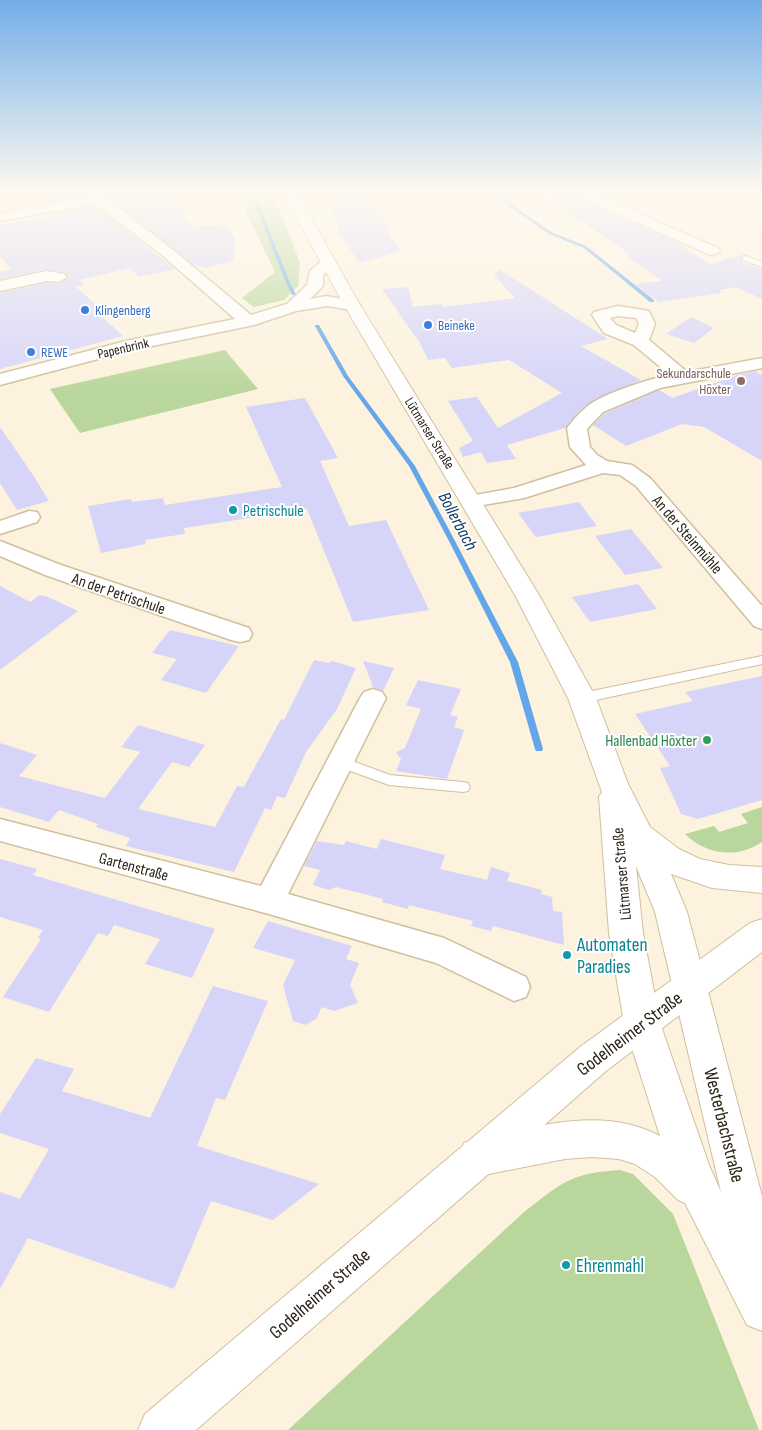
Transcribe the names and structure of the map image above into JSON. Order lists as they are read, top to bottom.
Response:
{
  "streets": {
    "main road": ["Lütmarser Straße", "Godelheimer Straße", "Westerbachstraße"],
    "street": [
      "Papenbrink",
      "An der Steinmühle",
      "An der Petrischule",
      "Gartenstraße"
    ]
  },
  "crossings": [
    ["Papenbrink", "Lütmarser Straße"],
    ["Lütmarser Straße", "An der Steinmühle"],
    ["Lütmarser Straße", "Godelheimer Straße"],
    ["Lütmarser Straße", "Westerbachstraße"],
    ["Godelheimer Straße", "Westerbachstraße"]
  ],
  "water": ["Bollerbach"],
  "places": [
    "Klingenberg",
    "Beineke",
    "REWE",
    "Sekundarschule Höxter",
    "Petrischule",
    "Hallenbad Höxter",
    "Automaten Paradies",
    "Ehrenmahl"
  ]
}
